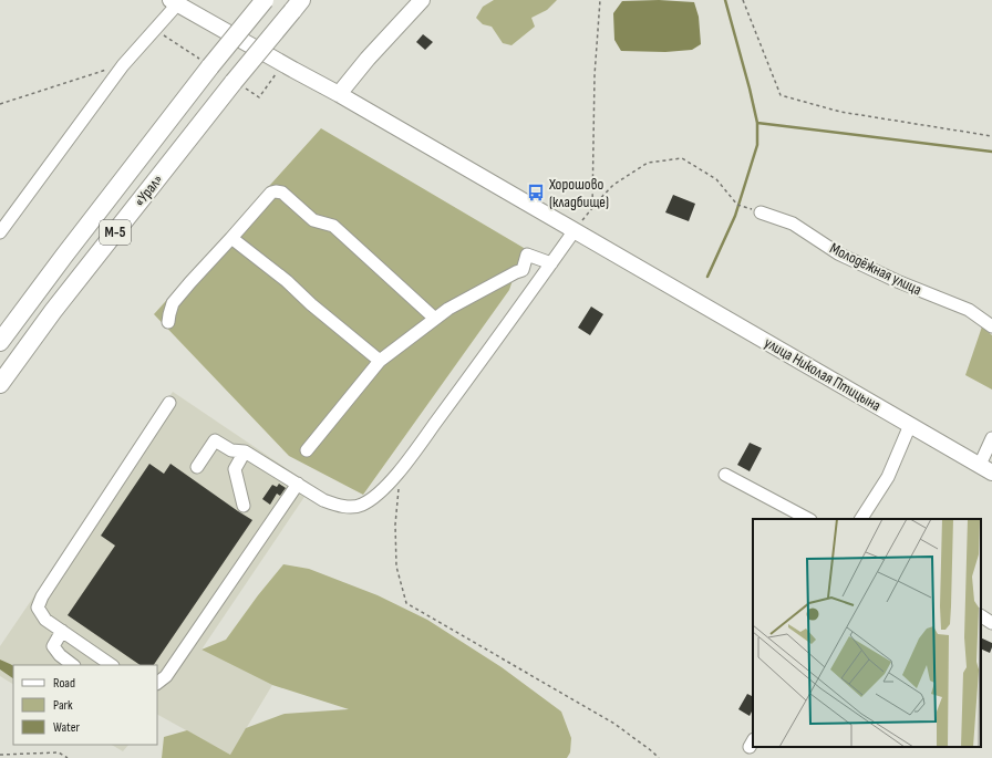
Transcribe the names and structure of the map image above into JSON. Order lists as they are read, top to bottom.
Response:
{
  "streets": {
    "highway": ["«Урал»", "М-5"],
    "main road": ["улица Николая Птицына"],
    "street": ["Молодёжная улица"]
  },
  "places": {
    "bus stop": ["Хорошово (кладбище)"]
  },
  "legend": ["Road", "Park", "Water"]
}
